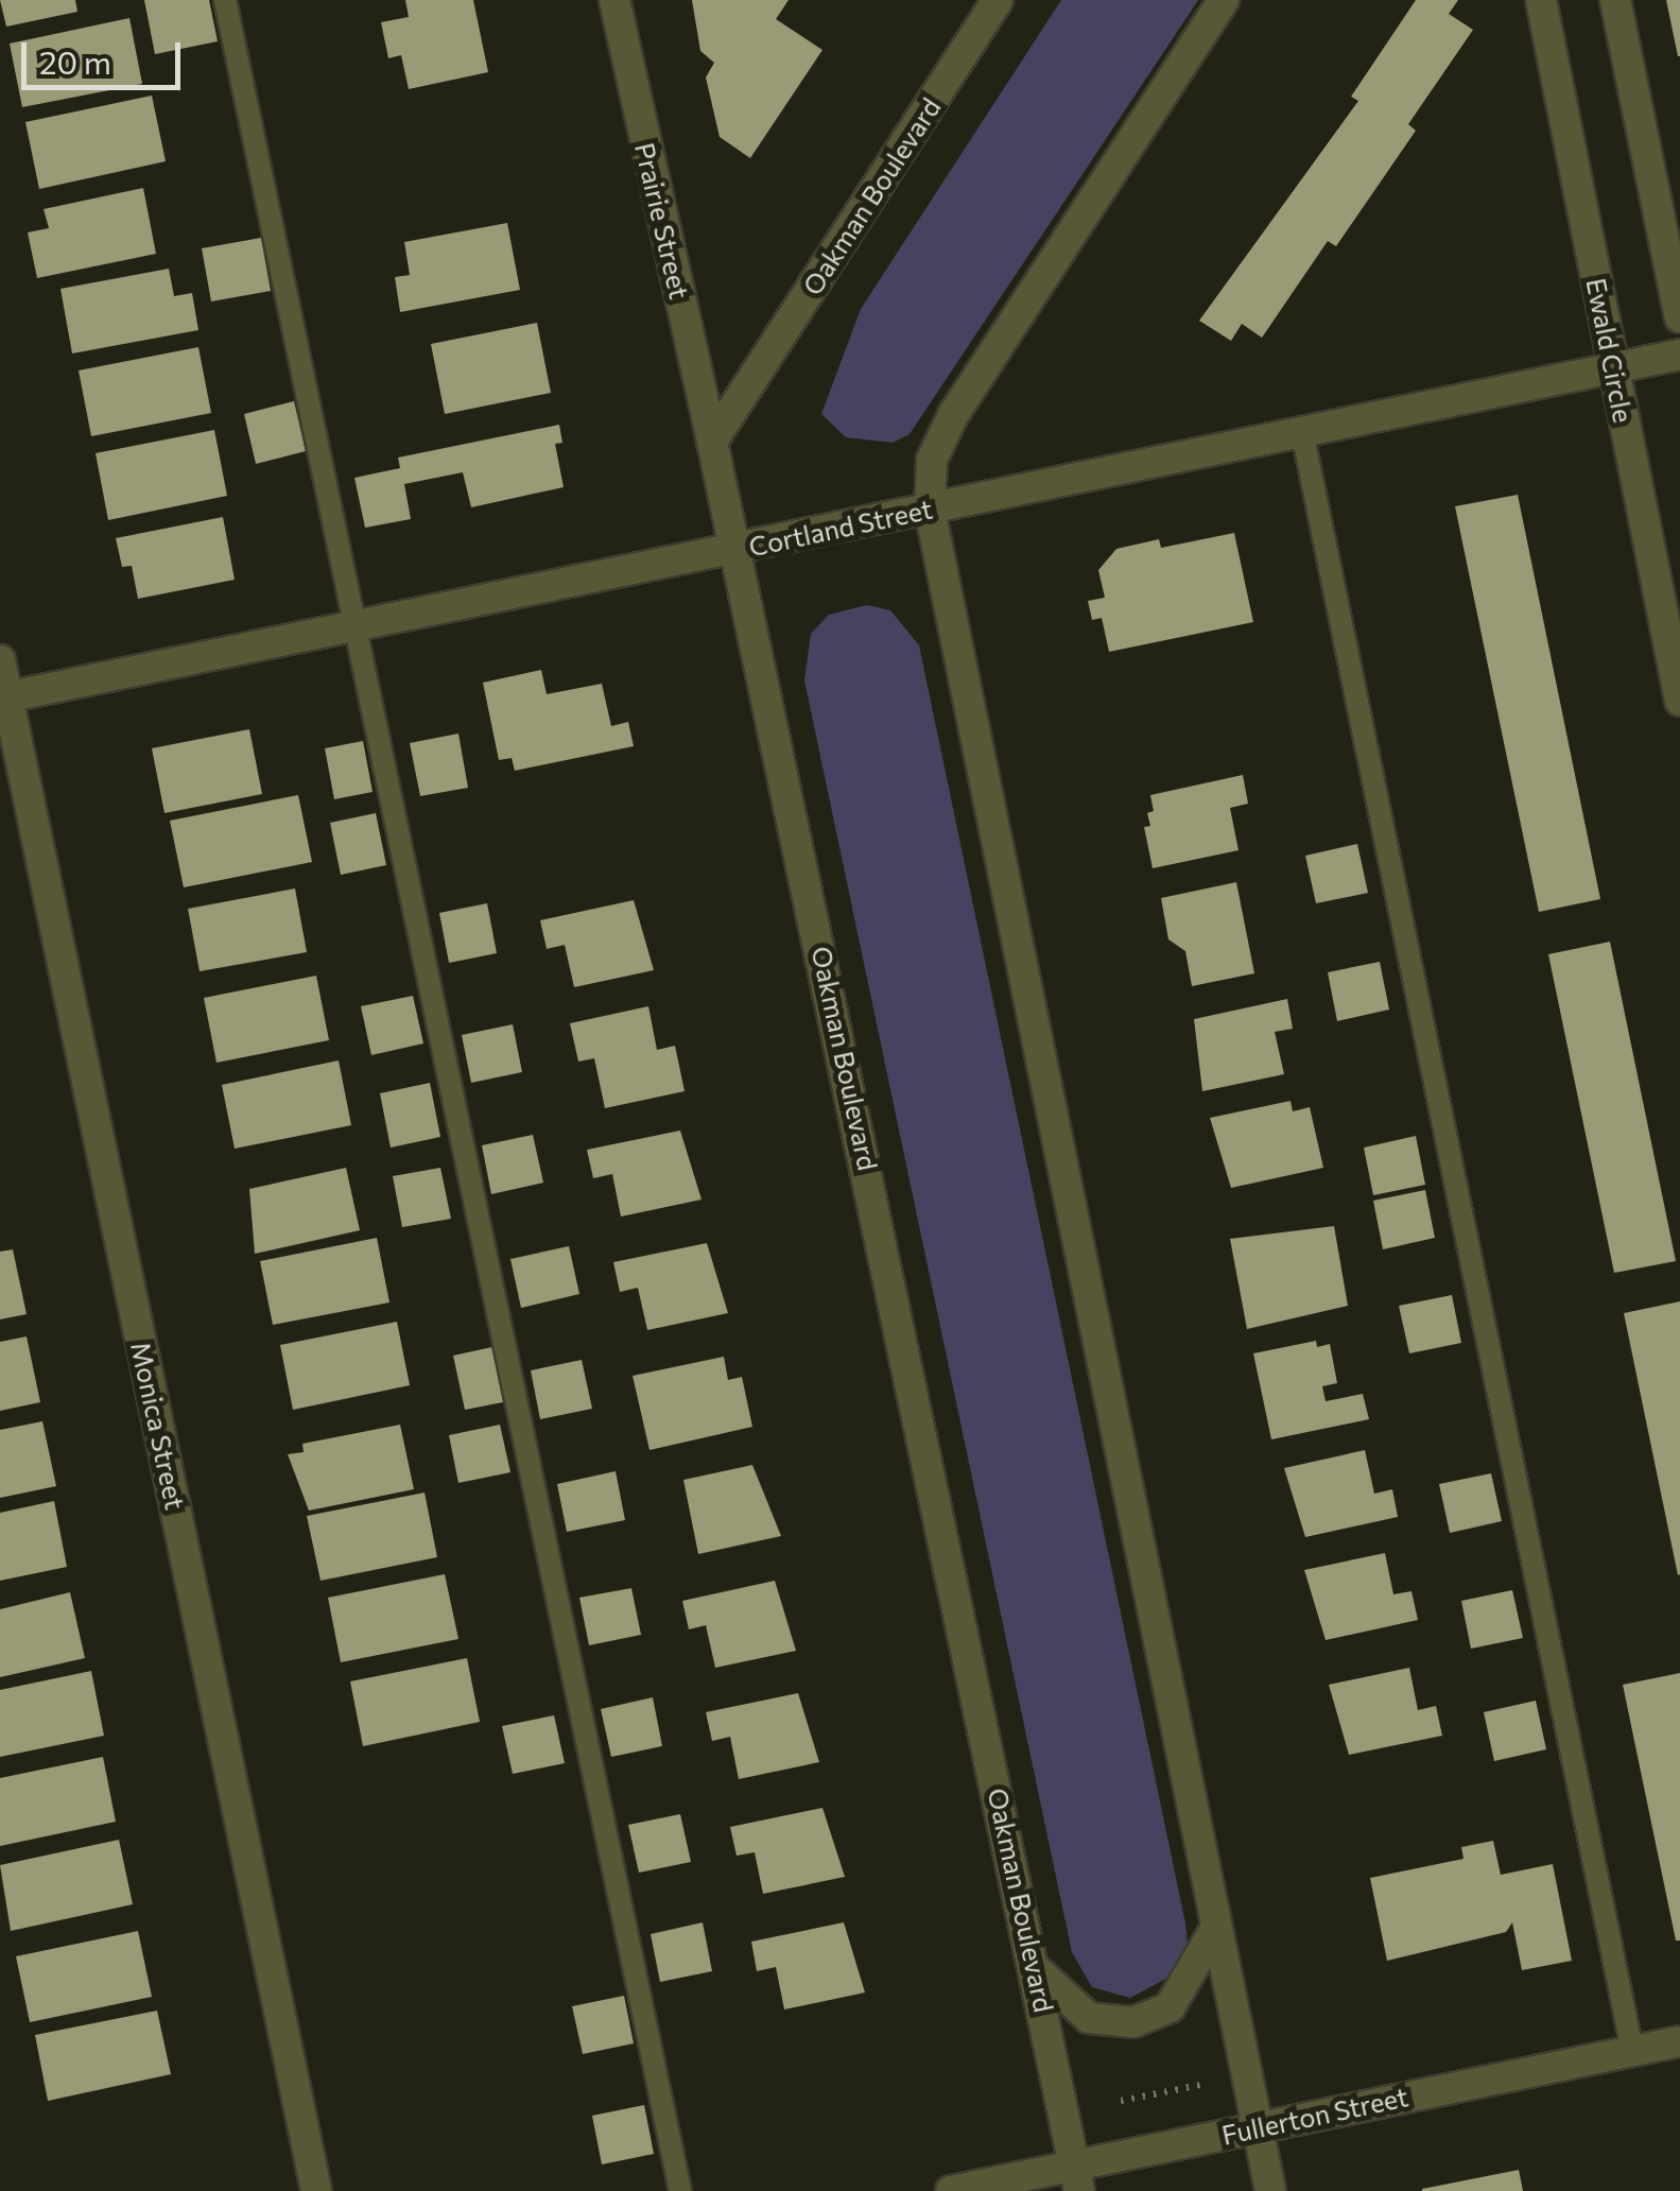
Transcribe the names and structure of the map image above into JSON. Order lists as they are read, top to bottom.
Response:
{
  "streets": {
    "street": [
      "Oakman Boulevard",
      "Prairie Street",
      "Ewald Circle",
      "Cortland Street",
      "Monica Street",
      "Fullerton Street"
    ]
  },
  "crossings": [
    ["Oakman Boulevard", "Prairie Street"],
    ["Oakman Boulevard", "Cortland Street"],
    ["Oakman Boulevard", "Fullerton Street"],
    ["Ewald Circle", "Cortland Street"],
    ["Cortland Street", "Monica Street"]
  ],
  "scale_bar": "20 m"
}
